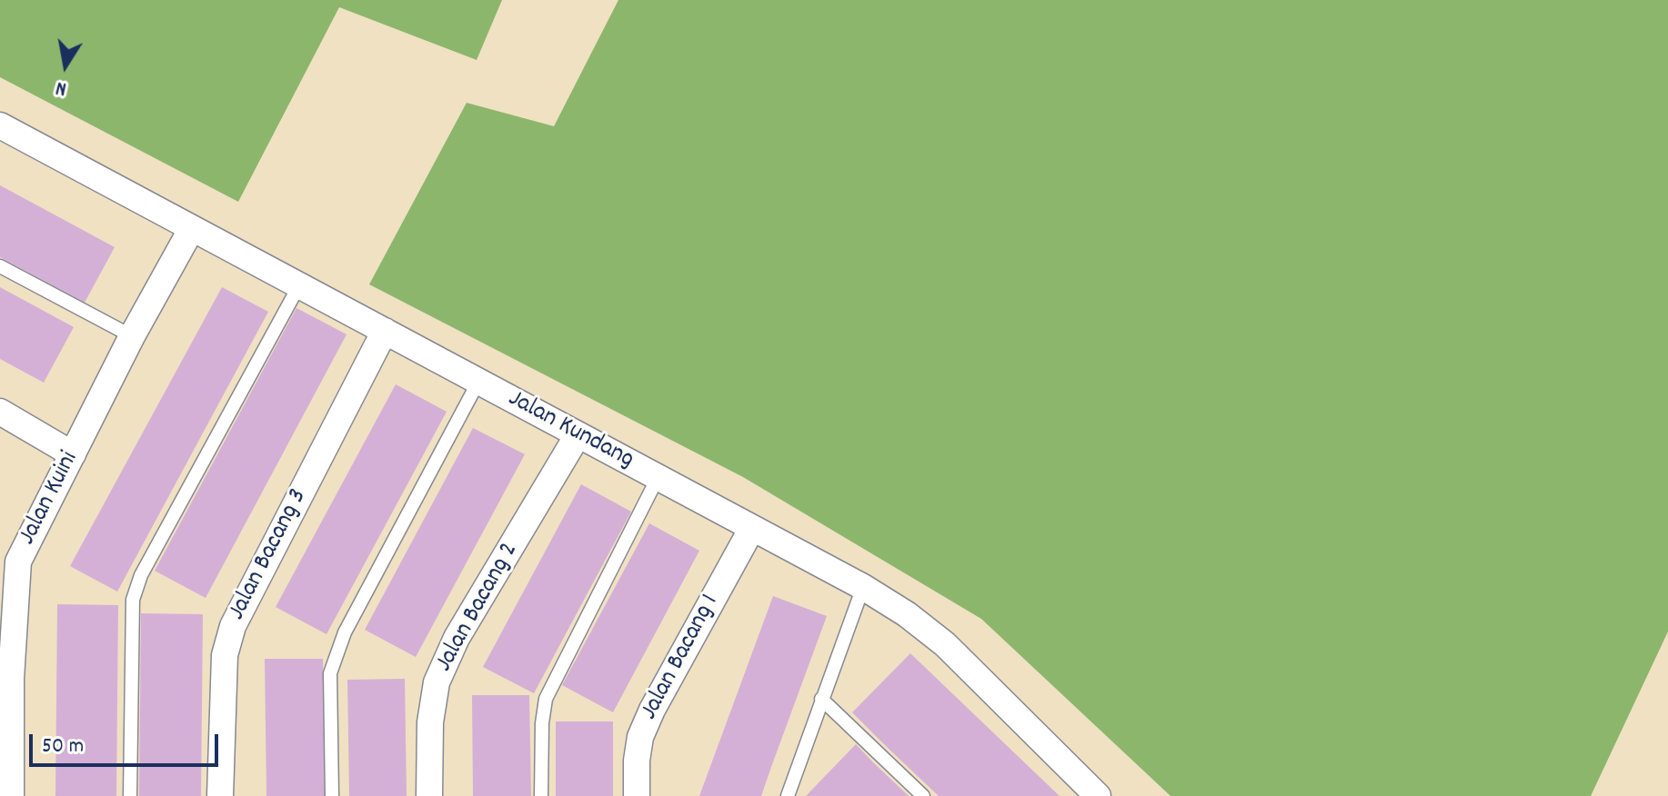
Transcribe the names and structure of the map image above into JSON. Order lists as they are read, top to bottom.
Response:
{
  "streets": {
    "street": [
      "Jalan Kundang",
      "Jalan Kuini",
      "Jalan Bacang 3",
      "Jalan Bacang 2",
      "Jalan Bacang 1"
    ]
  },
  "crossings": [
    ["Jalan Kundang", "Jalan Kuini"],
    ["Jalan Kundang", "Jalan Bacang 3"],
    ["Jalan Kundang", "Jalan Bacang 2"],
    ["Jalan Kundang", "Jalan Bacang 1"]
  ],
  "scale_bar": "50 m",
  "north": "bottom"
}
